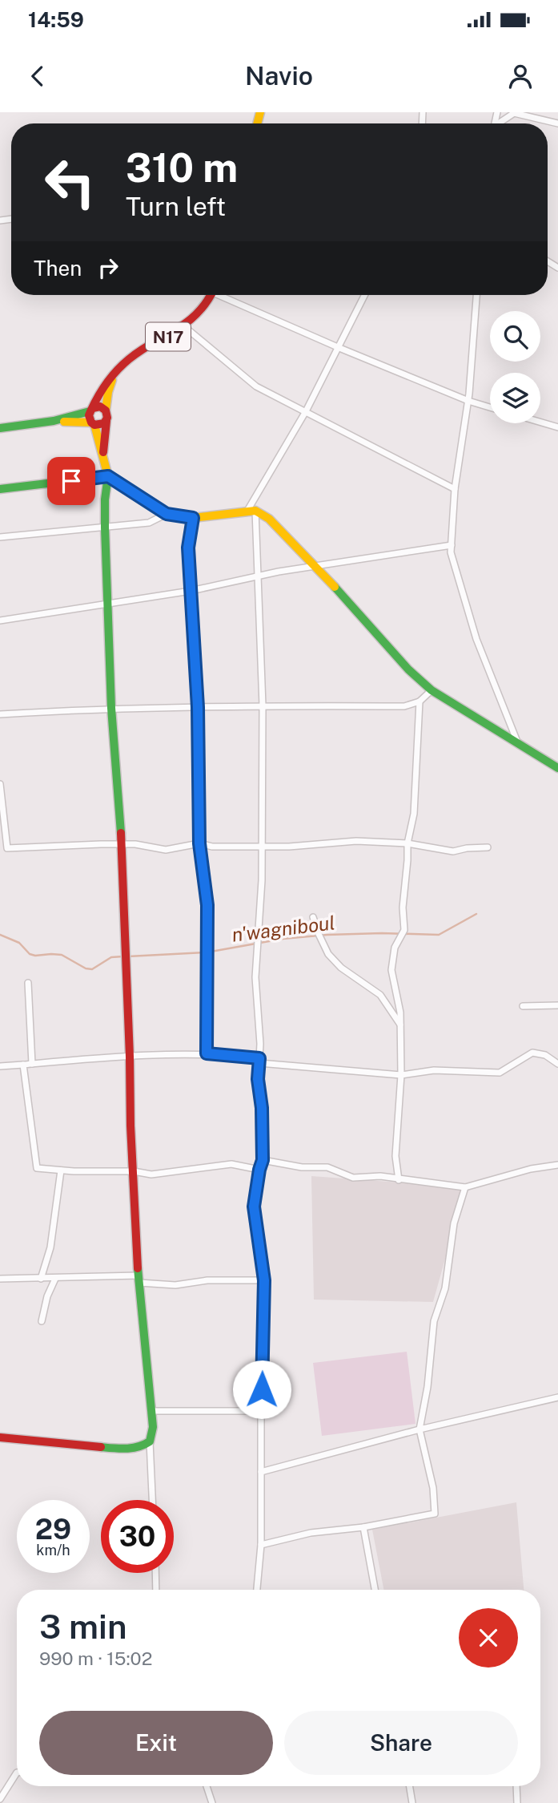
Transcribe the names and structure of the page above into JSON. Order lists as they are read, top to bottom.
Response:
{
  "streets": {
    "street": ["N17"]
  },
  "water": ["n'wagniboul"],
  "page": {
    "status": "14:59",
    "header": "Navio",
    "turn": ["310 m", "Turn left"],
    "then": "Then",
    "speed": "29 km/h",
    "limit": "30",
    "heading": ["3 min", "990 m · 15:02"],
    "buttons": ["Exit", "Share"]
  }
}
